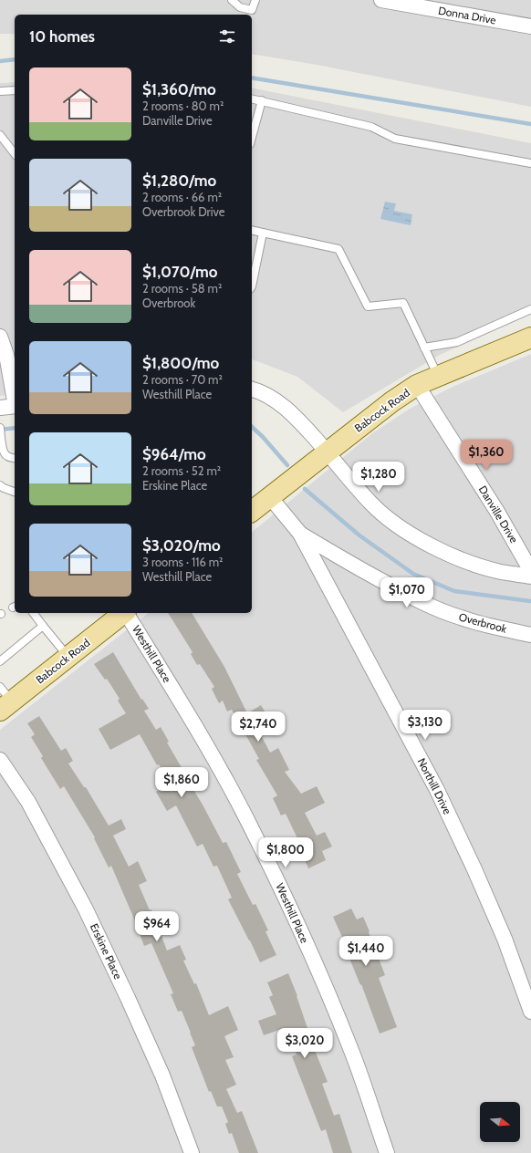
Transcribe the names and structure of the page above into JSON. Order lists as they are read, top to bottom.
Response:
{
  "streets": {
    "main road": ["Babcock Road"],
    "street": [
      "Donna Drive",
      "Danville Drive",
      "Overbrook",
      "Westhill Place",
      "Northill Drive",
      "Erskine Place"
    ]
  },
  "crossings": [
    ["Babcock Road", "Danville Drive"],
    ["Babcock Road", "Northill Drive"],
    ["Overbrook", "Northill Drive"]
  ],
  "north": "right",
  "page": {
    "heading": "10 homes",
    "list": [
      {
        "name": "$1,360/mo",
        "note": "2 rooms · 80 m² · Danville Drive"
      },
      {
        "name": "$1,280/mo",
        "note": "2 rooms · 66 m² · Overbrook Drive"
      },
      {
        "name": "$1,070/mo",
        "note": "2 rooms · 58 m² · Overbrook"
      },
      {
        "name": "$1,800/mo",
        "note": "2 rooms · 70 m² · Westhill Place"
      },
      {
        "name": "$964/mo",
        "note": "2 rooms · 52 m² · Erskine Place"
      },
      {
        "name": "$3,020/mo",
        "note": "3 rooms · 116 m² · Westhill Place"
      }
    ],
    "price": [
      "$1,360",
      "$1,280",
      "$1,070",
      "$3,130",
      "$2,740",
      "$1,860",
      "$1,800",
      "$964",
      "$1,440",
      "$3,020"
    ]
  }
}
